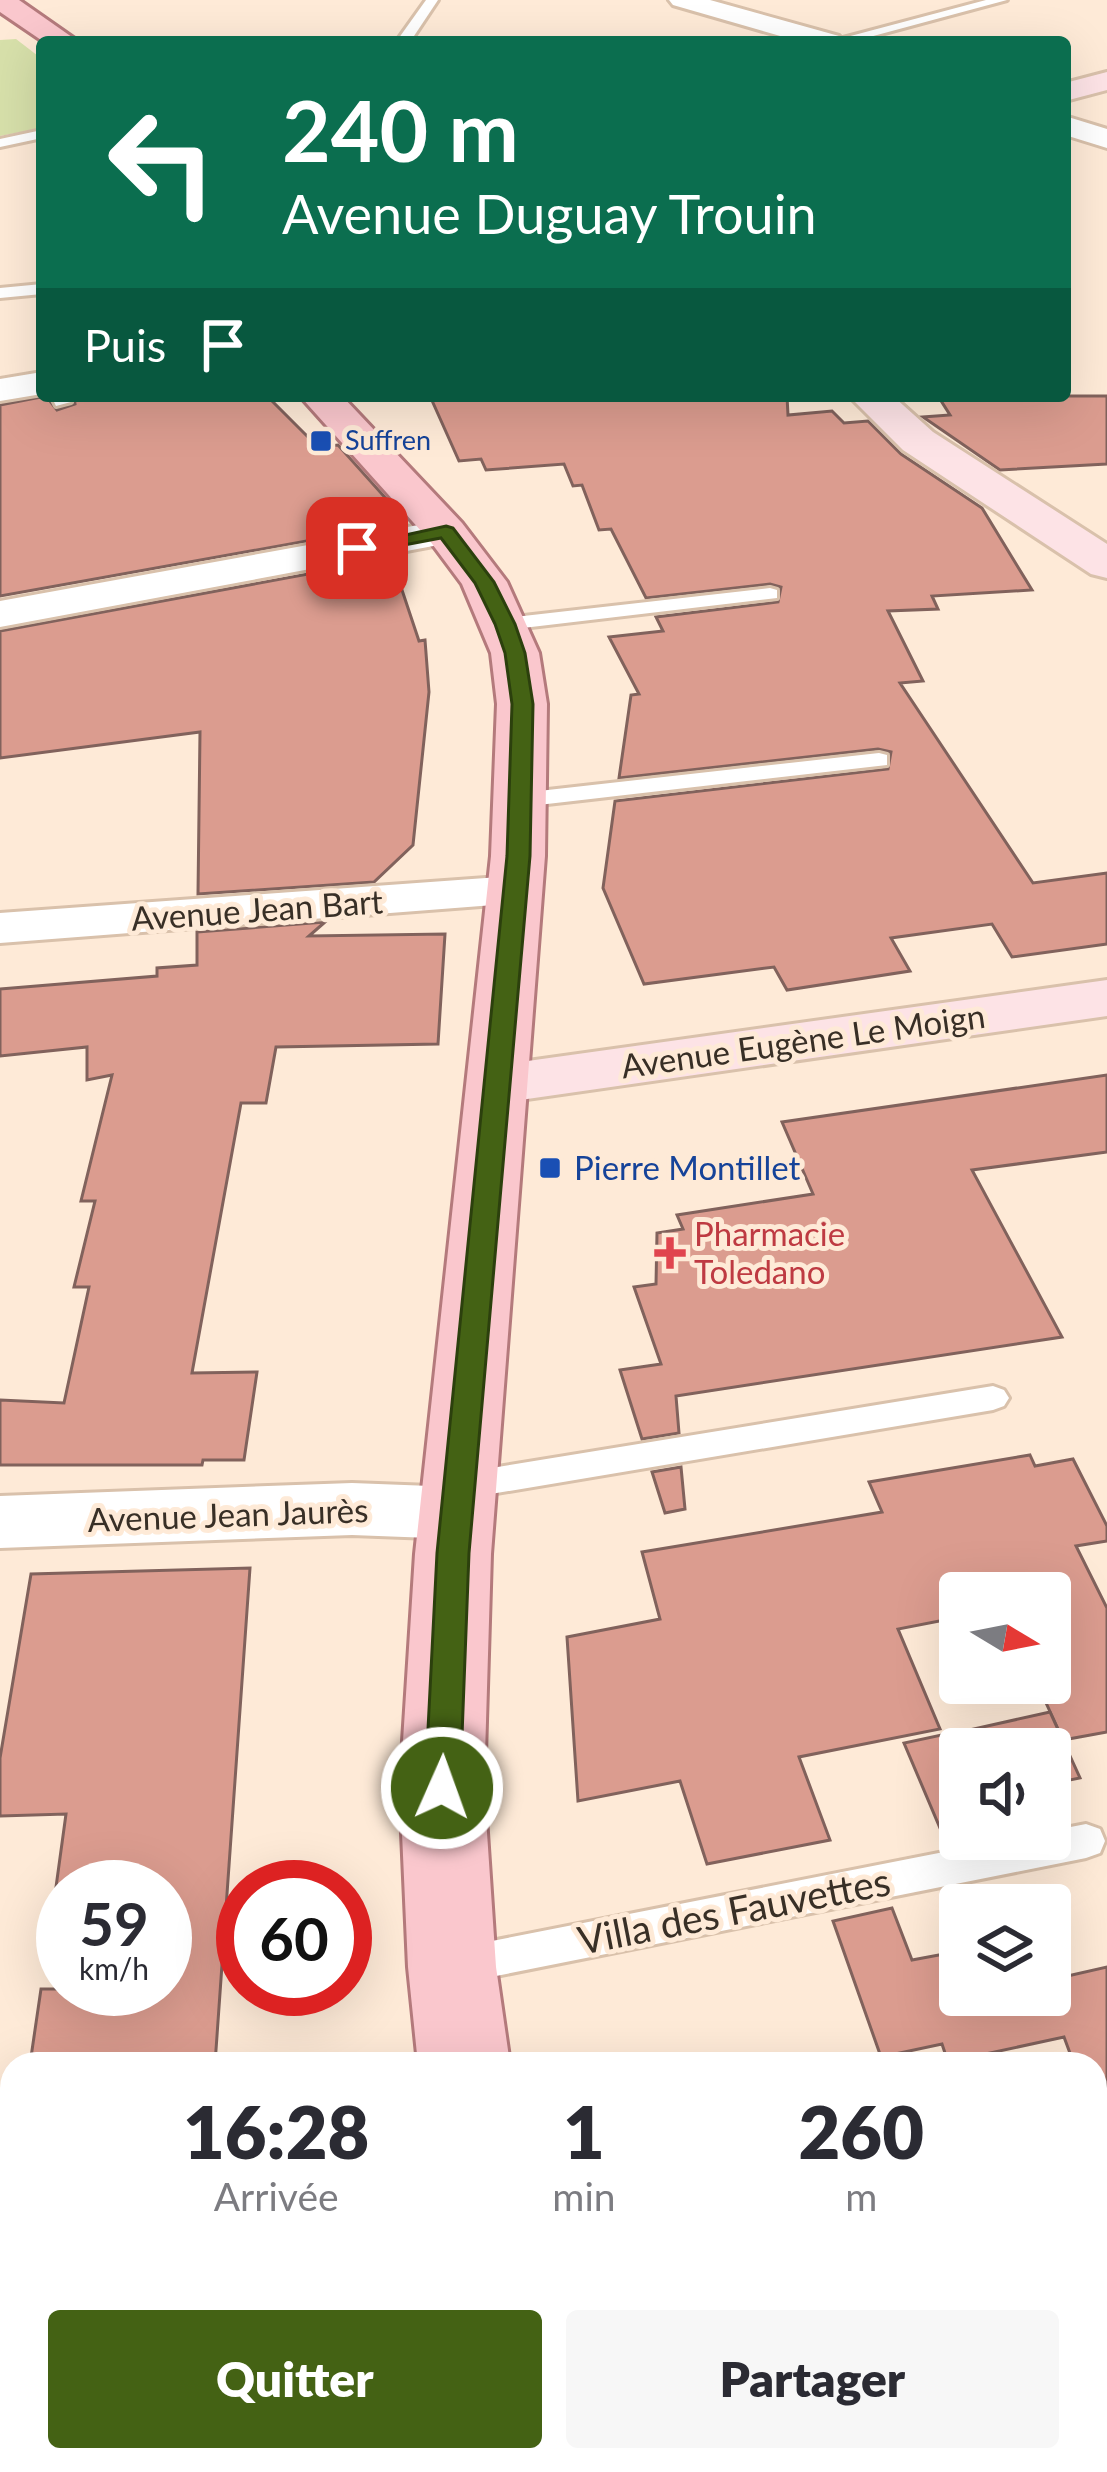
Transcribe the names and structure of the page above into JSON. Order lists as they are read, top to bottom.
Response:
{
  "streets": {
    "street": ["Avenue Jean Bart", "Avenue Eugène Le Moign", "Avenue Jean Jaurès"],
    "lane": ["Villa des Fauvettes"]
  },
  "places": {
    "transit": ["Suffren", "Pierre Montillet"],
    "health": ["Pharmacie Toledano"]
  },
  "north": "right",
  "page": {
    "turn": ["240 m", "Avenue Duguay Trouin"],
    "then": "Puis",
    "speed": "59 km/h",
    "limit": "60",
    "eta": [
      "16:28",
      "Arrivée",
      "1",
      "min",
      "260",
      "m"
    ],
    "buttons": ["Quitter", "Partager"]
  }
}
